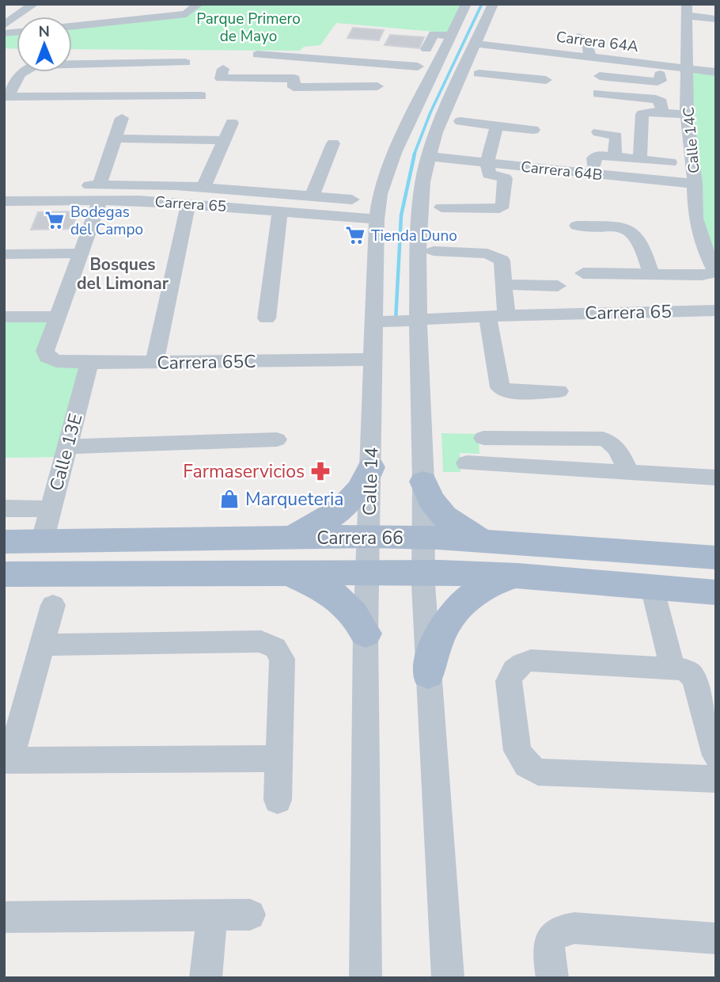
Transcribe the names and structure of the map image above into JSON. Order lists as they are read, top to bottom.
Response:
{
  "streets": {
    "main road": ["Carrera 66"],
    "street": [
      "Carrera 64A",
      "Calle 14C",
      "Carrera 64B",
      "Carrera 65",
      "Carrera 65C",
      "Calle 13E",
      "Calle 14"
    ]
  },
  "crossings": [
    ["Carrera 64A", "Calle 14C"],
    ["Calle 14C", "Carrera 64B"],
    ["Carrera 65", "Calle 14"],
    ["Carrera 65C", "Calle 13E"],
    ["Carrera 65C", "Calle 14"],
    ["Calle 13E", "Carrera 66"],
    ["Calle 14", "Carrera 66"]
  ],
  "districts": ["Bosques del Limonar"],
  "parks": ["Parque Primero de Mayo"],
  "places": {
    "supermarket": ["Bodegas del Campo", "Tienda Duno"],
    "pharmacy": ["Farmaservicios"],
    "shop": ["Marqueteria"]
  },
  "north": "top"
}
